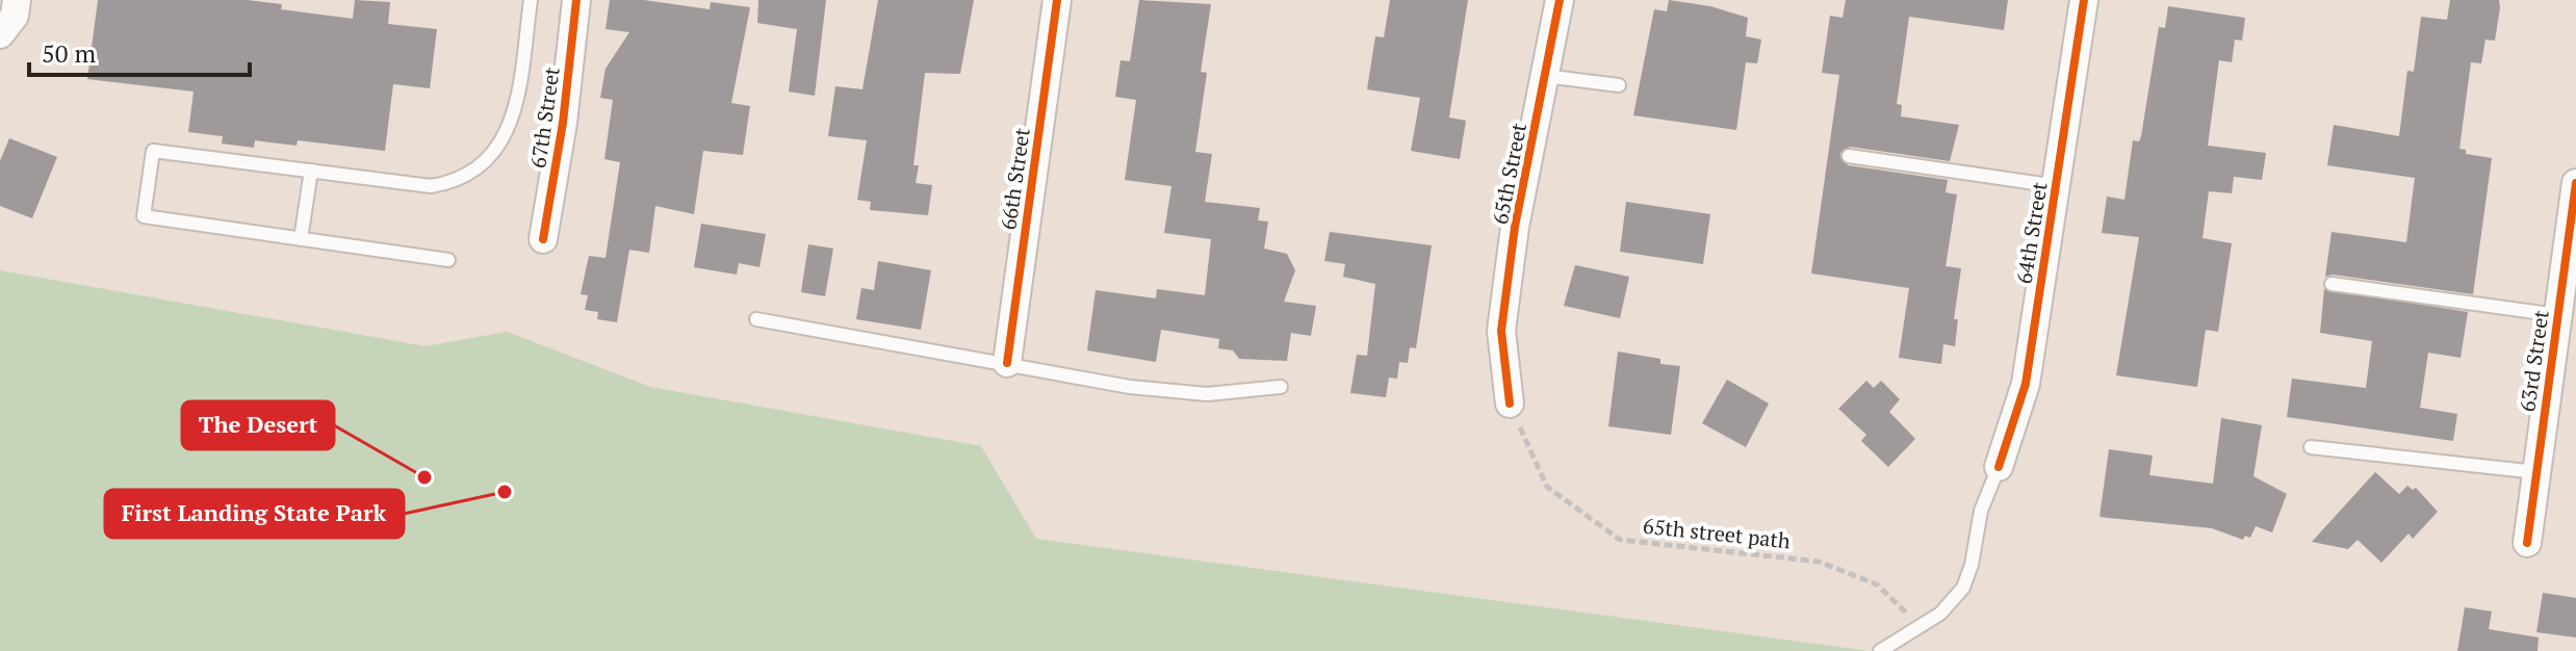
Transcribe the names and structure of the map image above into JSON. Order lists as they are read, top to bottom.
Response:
{
  "streets": {
    "street": [
      "67th Street",
      "65th Street",
      "66th Street",
      "64th Street",
      "63rd Street"
    ],
    "path": ["65th street path"]
  },
  "crossings": [
    ["65th Street", "65th street path"]
  ],
  "places": ["The Desert", "First Landing State Park"],
  "scale_bar": "50 m"
}
